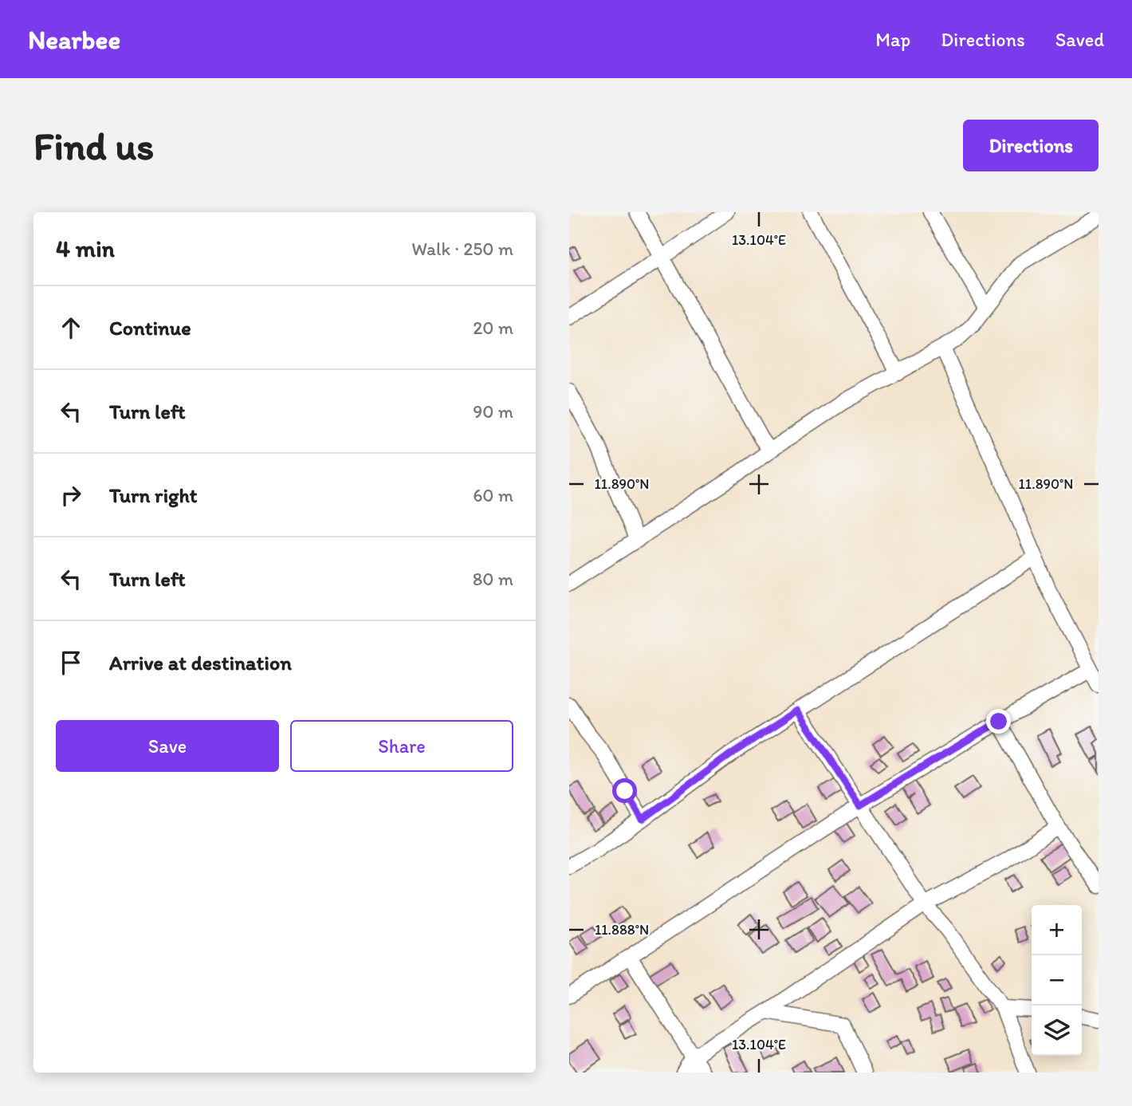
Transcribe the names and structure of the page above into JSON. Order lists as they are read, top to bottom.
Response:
{
  "page": {
    "header": "Nearbee",
    "nav": ["Map", "Directions", "Saved"],
    "buttons": [
      "Directions",
      ["Save", "Share"]
    ],
    "title": "Find us",
    "heading": ["4 min", "Walk · 250 m"],
    "list": [
      ["Continue", "20 m"],
      ["Turn left", "90 m"],
      ["Turn right", "60 m"],
      ["Turn left", "80 m"],
      "Arrive at destination"
    ],
    "map_buttons": ["+", "−"]
  },
  "coordinates": ["13.104°E", "11.890°N", "11.888°N"]
}
